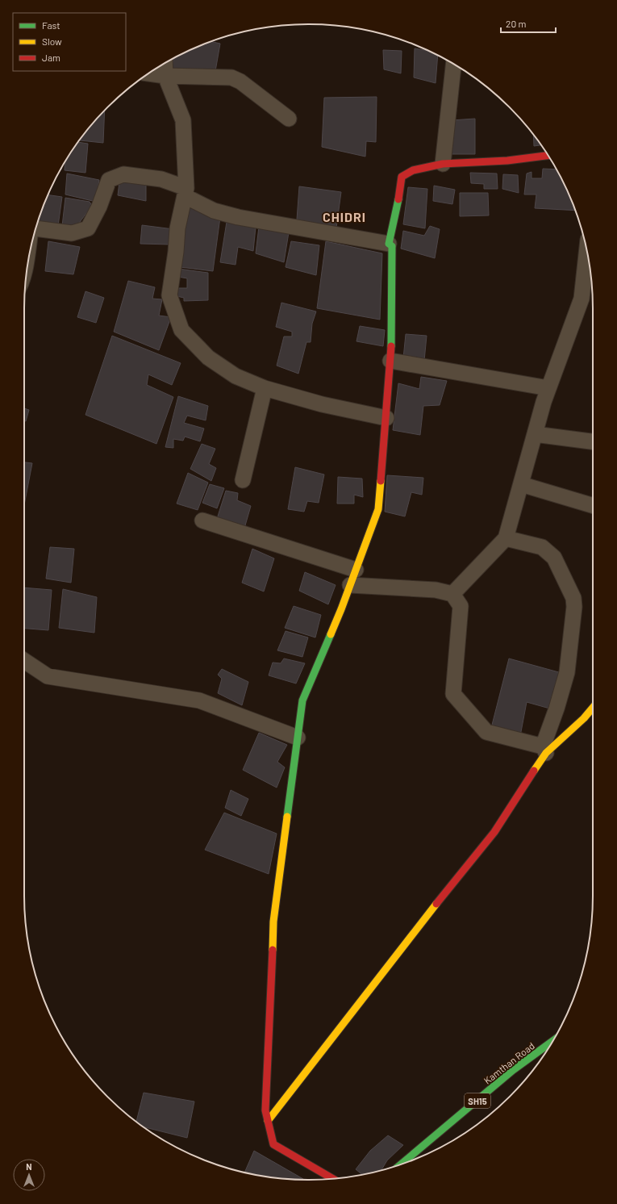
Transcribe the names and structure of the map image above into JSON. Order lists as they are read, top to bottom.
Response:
{
  "streets": {
    "street": ["Kamthan Road", "SH15"]
  },
  "districts": ["CHIDRI"],
  "legend": ["Fast", "Slow", "Jam"],
  "scale_bar": "20 m",
  "north": "top"
}
